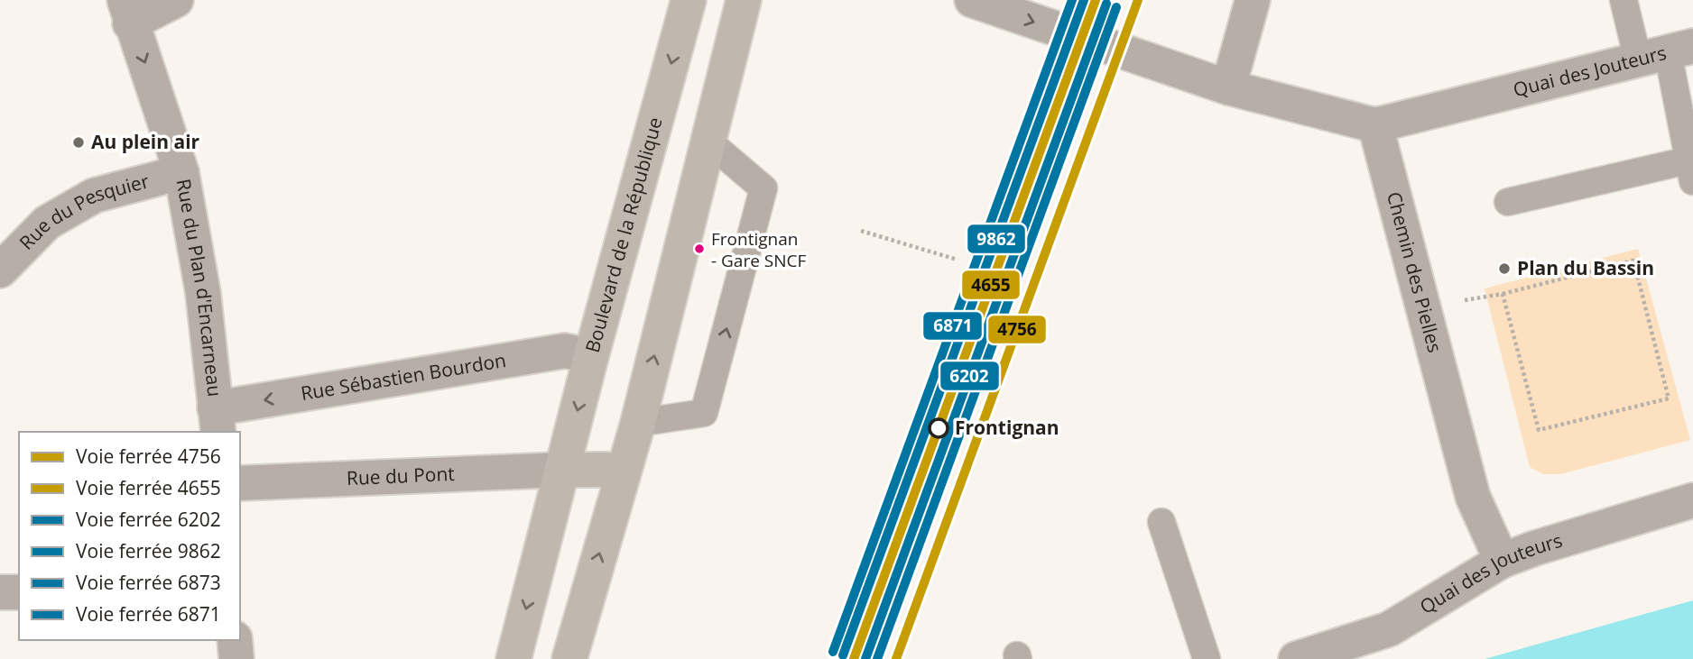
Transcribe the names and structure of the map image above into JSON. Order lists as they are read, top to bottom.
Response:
{
  "streets": {
    "main road": ["Boulevard de la République"],
    "street": [
      "Quai des Jouteurs",
      "Rue du Pesquier",
      "Chemin des Pielles",
      "Rue du Plan d'Encarneau",
      "Rue Sébastien Bourdon",
      "Rue du Pont"
    ]
  },
  "crossings": [
    ["Quai des Jouteurs", "Chemin des Pielles"],
    ["Rue du Pesquier", "Rue du Plan d'Encarneau"],
    ["Boulevard de la République", "Rue Sébastien Bourdon"],
    ["Boulevard de la République", "Rue du Pont"],
    ["Rue du Plan d'Encarneau", "Rue Sébastien Bourdon"]
  ],
  "one_way": ["Rue du Plan d'Encarneau", "Rue Sébastien Bourdon"],
  "places": [
    "Au plein air",
    "Frontignan - Gare SNCF",
    "Plan du Bassin",
    "Frontignan"
  ],
  "lines": [
    "rail line 4756",
    "rail line 4655",
    "rail line 9862",
    "rail line 6871",
    "rail line 6202",
    "rail line 6873"
  ],
  "legend": [
    "Voie ferrée 4756",
    "Voie ferrée 4655",
    "Voie ferrée 6202",
    "Voie ferrée 9862",
    "Voie ferrée 6873",
    "Voie ferrée 6871"
  ]
}
